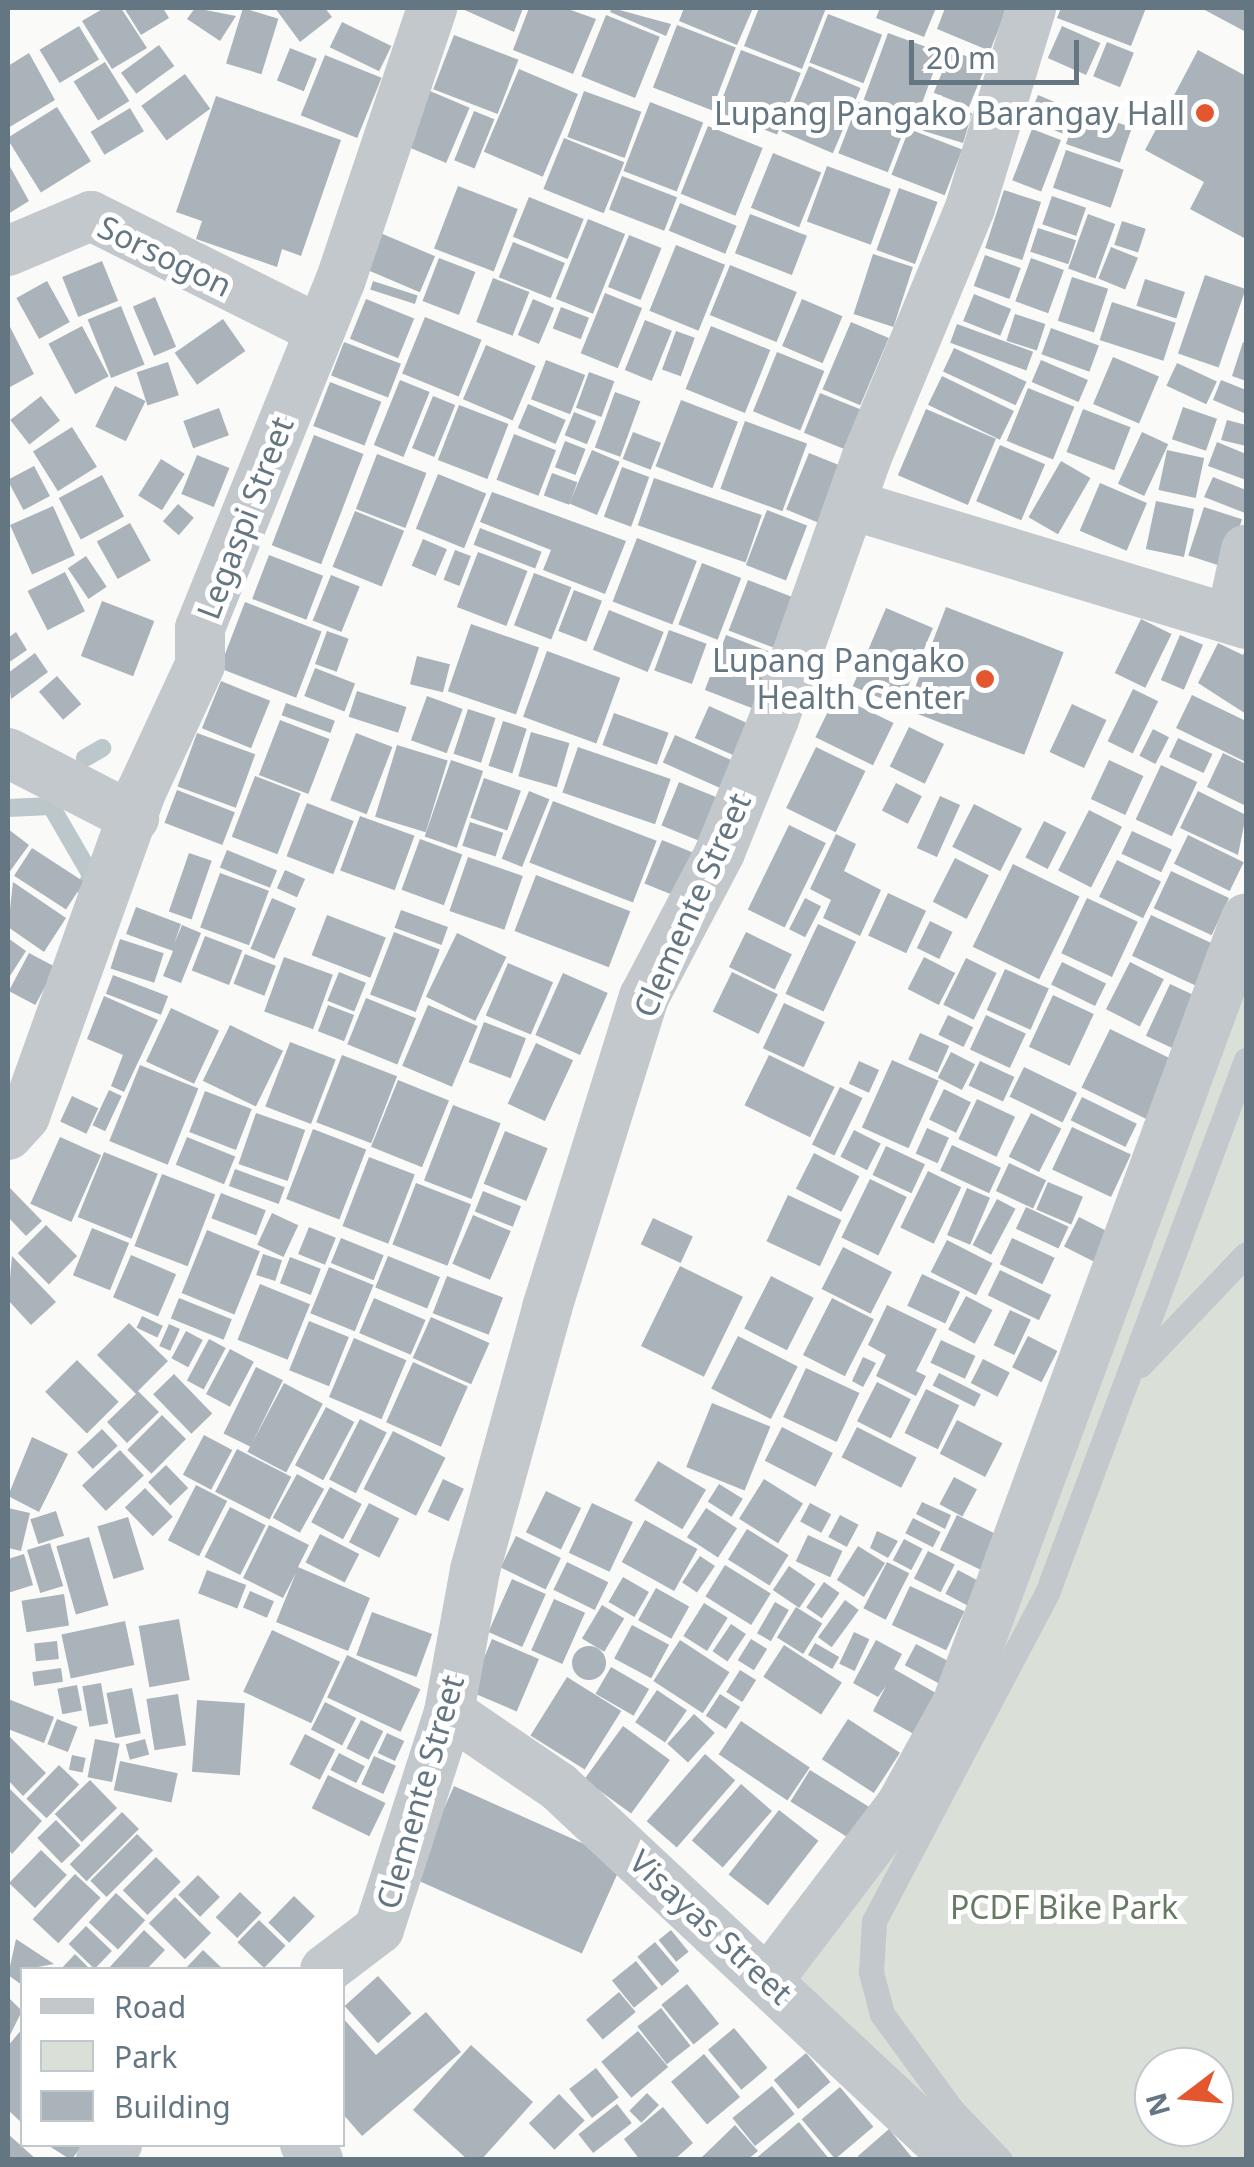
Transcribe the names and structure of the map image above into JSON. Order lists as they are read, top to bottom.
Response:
{
  "streets": {
    "street": [
      "Sorsogon",
      "Legaspi Street",
      "Clemente Street",
      "Visayas Street"
    ]
  },
  "crossings": [
    ["Sorsogon", "Legaspi Street"],
    ["Clemente Street", "Visayas Street"]
  ],
  "parks": ["PCDF Bike Park"],
  "places": ["Lupang Pangako Barangay Hall", "Lupang Pangako Health Center"],
  "legend": ["Road", "Park", "Building"],
  "scale_bar": "20 m",
  "north": "left"
}
